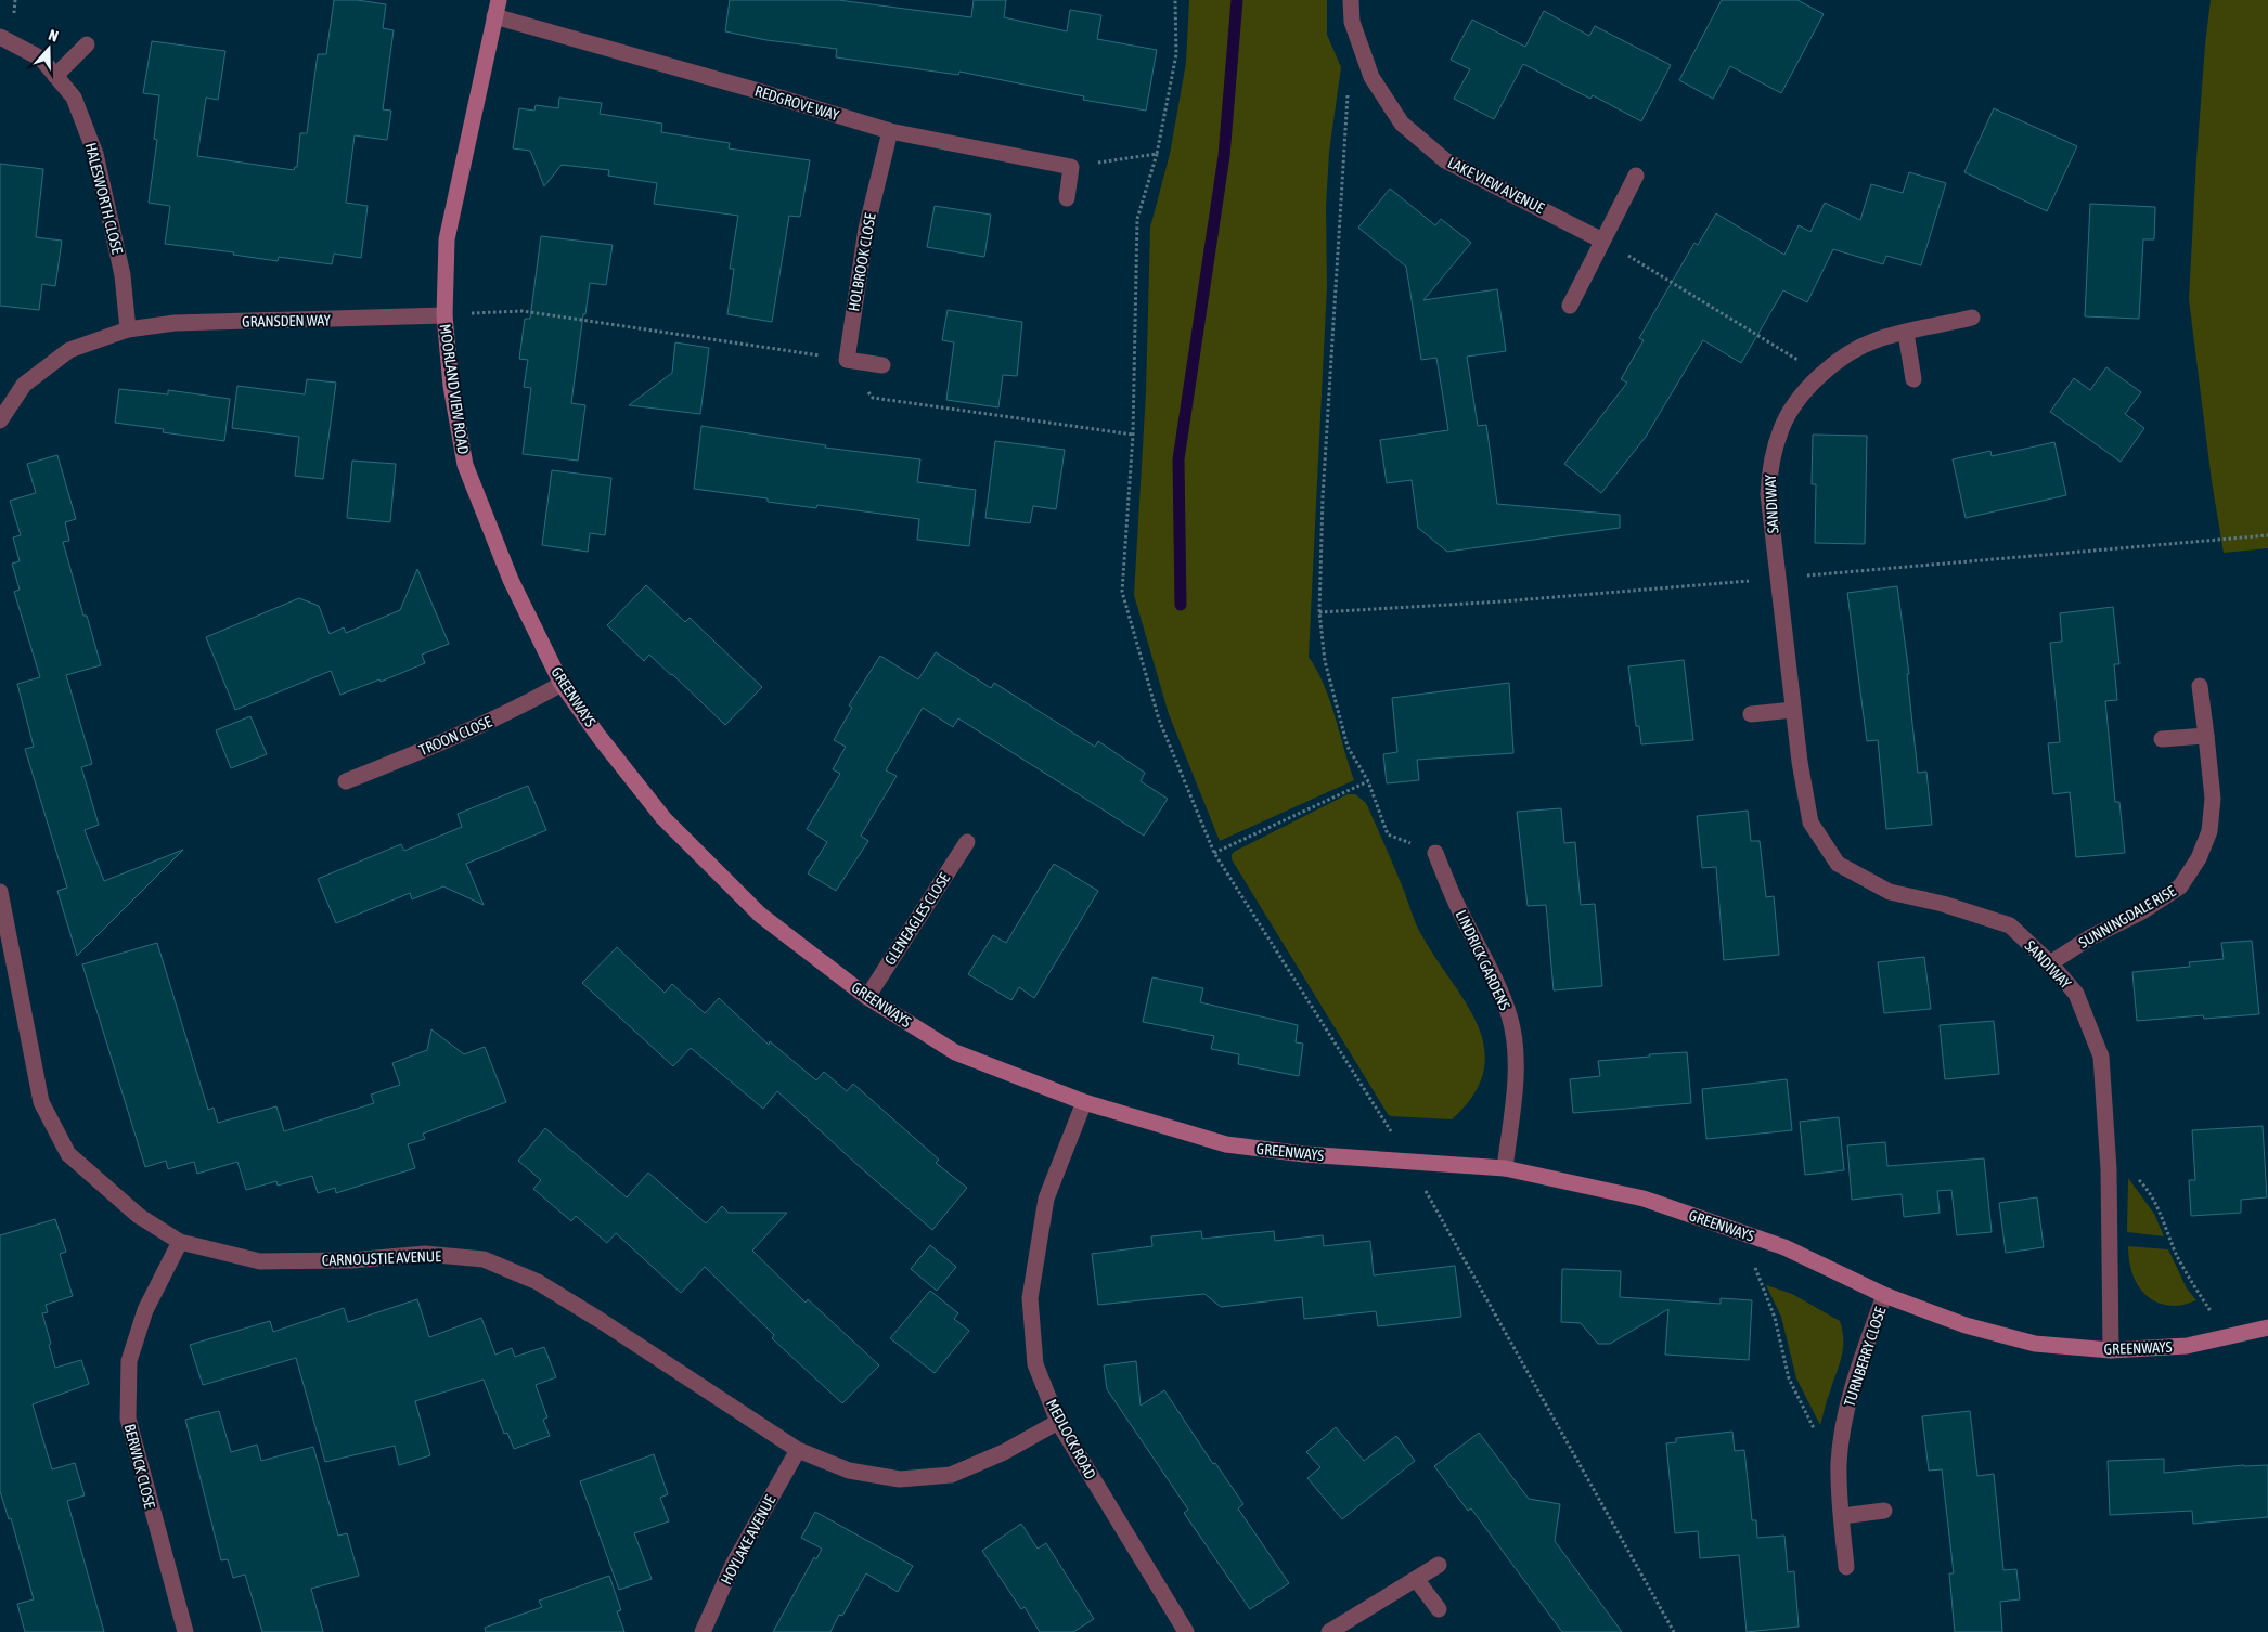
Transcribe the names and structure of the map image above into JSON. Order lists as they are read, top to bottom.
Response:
{
  "streets": {
    "street": [
      "REDGROVE WAY",
      "LAKE VIEW AVENUE",
      "HALESWORTH CLOSE",
      "HOLBROOK CLOSE",
      "GRANSDEN WAY",
      "MOORLAND VIEW ROAD",
      "SANDIWAY",
      "GREENWAYS",
      "TROON CLOSE",
      "SUNNINGDALE RISE",
      "GLENEAGLES CLOSE",
      "LINDRICK GARDENS",
      "CARNOUSTIE AVENUE",
      "TURNBERRY CLOSE",
      "MEDLOCK ROAD",
      "BERWICK CLOSE",
      "HOYLAKE AVENUE"
    ]
  },
  "crossings": [
    ["REDGROVE WAY", "HOLBROOK CLOSE"],
    ["REDGROVE WAY", "MOORLAND VIEW ROAD"],
    ["HALESWORTH CLOSE", "GRANSDEN WAY"],
    ["GRANSDEN WAY", "MOORLAND VIEW ROAD"],
    ["MOORLAND VIEW ROAD", "GREENWAYS"],
    ["SANDIWAY", "GREENWAYS"],
    ["SANDIWAY", "SUNNINGDALE RISE"],
    ["GREENWAYS", "TROON CLOSE"],
    ["GREENWAYS", "GLENEAGLES CLOSE"],
    ["GREENWAYS", "LINDRICK GARDENS"],
    ["GREENWAYS", "TURNBERRY CLOSE"],
    ["GREENWAYS", "MEDLOCK ROAD"],
    ["CARNOUSTIE AVENUE", "MEDLOCK ROAD"],
    ["CARNOUSTIE AVENUE", "BERWICK CLOSE"],
    ["CARNOUSTIE AVENUE", "HOYLAKE AVENUE"]
  ],
  "north": "top"
}
